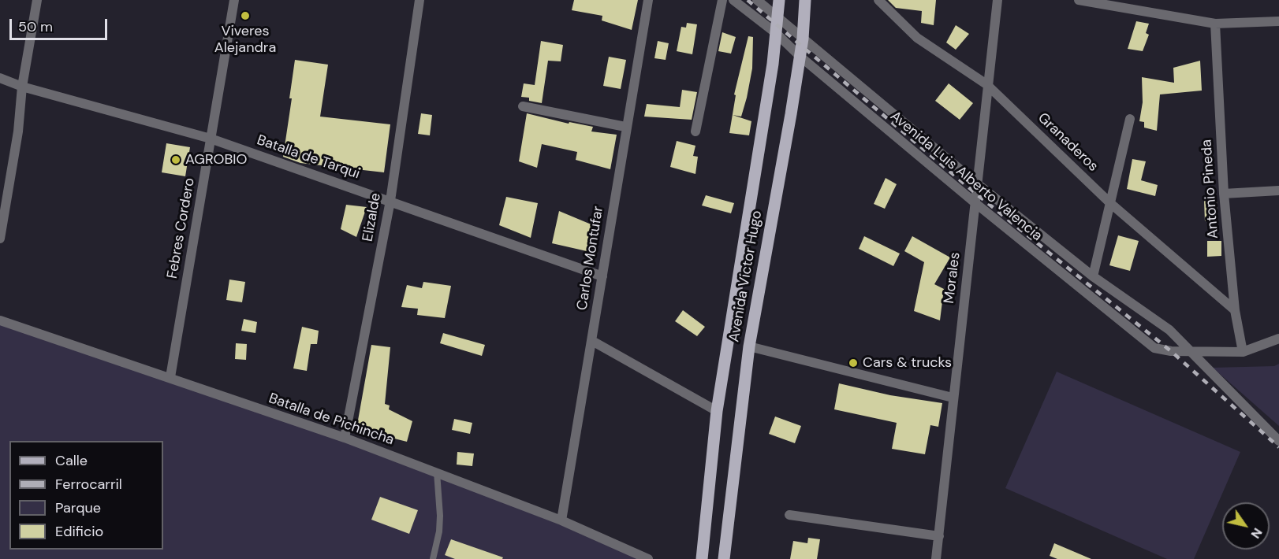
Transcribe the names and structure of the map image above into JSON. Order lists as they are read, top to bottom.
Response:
{
  "streets": {
    "main road": ["Avenida Victor Hugo"],
    "street": [
      "Granaderos",
      "Batalla de Tarqui",
      "Avenida Luis Alberto Valencia",
      "Antonio Pineda",
      "Elizalde",
      "Febres Cordero",
      "Carlos Montufar",
      "Morales",
      "Batalla de Pichincha"
    ]
  },
  "crossings": [
    ["Granaderos", "Antonio Pineda"],
    ["Granaderos", "Morales"],
    ["Batalla de Tarqui", "Elizalde"],
    ["Batalla de Tarqui", "Febres Cordero"],
    ["Batalla de Tarqui", "Carlos Montufar"],
    ["Avenida Luis Alberto Valencia", "Avenida Victor Hugo"],
    ["Avenida Luis Alberto Valencia", "Morales"],
    ["Elizalde", "Batalla de Pichincha"],
    ["Febres Cordero", "Batalla de Pichincha"],
    ["Carlos Montufar", "Batalla de Pichincha"]
  ],
  "places": ["Viveres Alejandra", "AGROBIO", "Cars & trucks"],
  "legend": [
    "Calle",
    "Ferrocarril",
    "Parque",
    "Edificio"
  ],
  "scale_bar": "50 m",
  "north": "bottom right"
}
